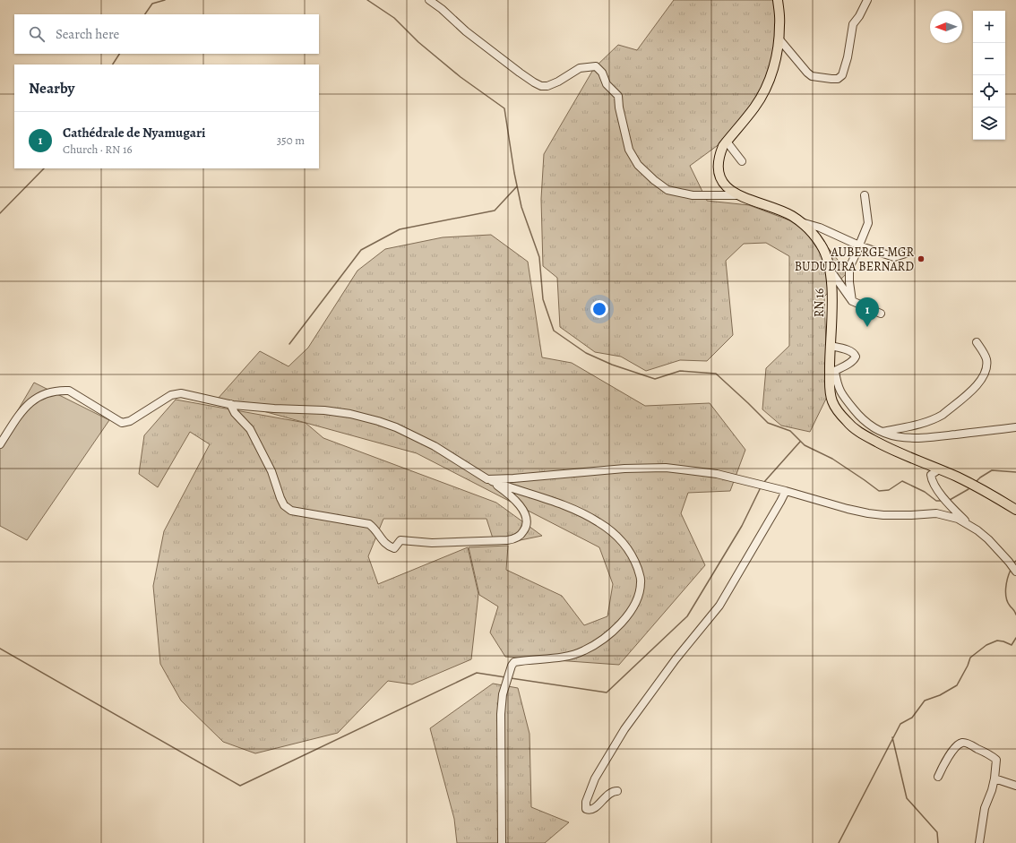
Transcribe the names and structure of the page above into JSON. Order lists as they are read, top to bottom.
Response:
{
  "streets": {
    "main road": ["RN 16"]
  },
  "places": ["AUBERGE MGR BUDUDIRA BERNARD"],
  "north": "left",
  "page": {
    "map_buttons": ["+", "−"],
    "search": "Search here",
    "heading": "Nearby",
    "list": [
      {
        "mark": "1",
        "name": "Cathédrale de Nyamugari",
        "note": "Church · RN 16",
        "value": "350 m"
      }
    ],
    "pins": "1"
  }
}
